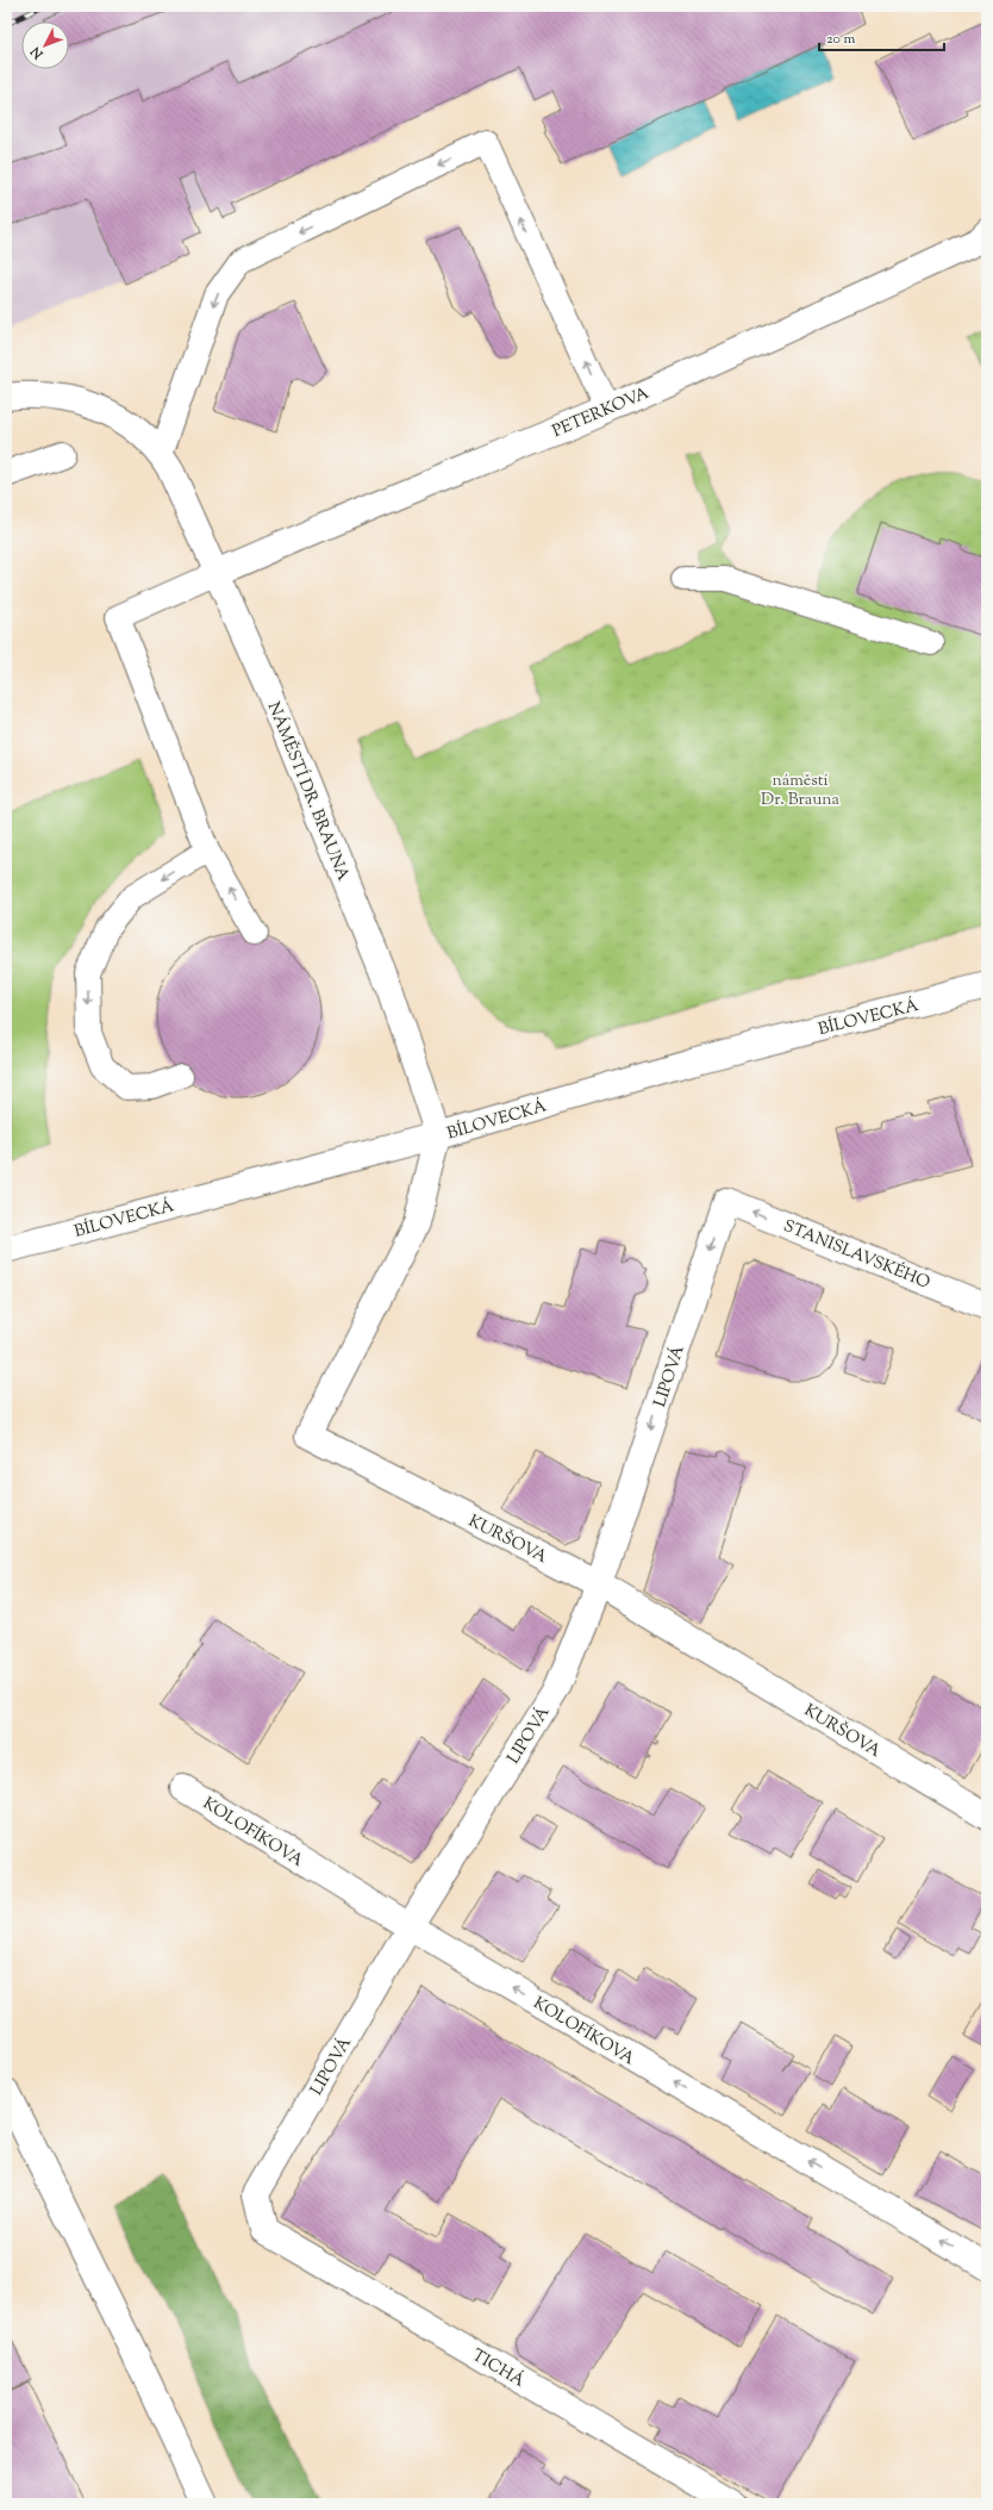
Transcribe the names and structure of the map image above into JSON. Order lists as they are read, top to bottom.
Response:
{
  "streets": {
    "street": [
      "PETERKOVA",
      "NÁMĚSTÍ DR. BRAUNA",
      "BÍLOVECKÁ",
      "STANISLAVSKÉHO",
      "LIPOVÁ",
      "KURŠOVA",
      "KOLOFÍKOVA",
      "TICHÁ"
    ]
  },
  "crossings": [
    ["PETERKOVA", "NÁMĚSTÍ DR. BRAUNA"],
    ["NÁMĚSTÍ DR. BRAUNA", "BÍLOVECKÁ"],
    ["NÁMĚSTÍ DR. BRAUNA", "KURŠOVA"],
    ["BÍLOVECKÁ", "KURŠOVA"],
    ["STANISLAVSKÉHO", "LIPOVÁ"],
    ["LIPOVÁ", "KURŠOVA"],
    ["LIPOVÁ", "KOLOFÍKOVA"],
    ["LIPOVÁ", "TICHÁ"]
  ],
  "one_way": ["STANISLAVSKÉHO", "LIPOVÁ", "KOLOFÍKOVA"],
  "parks": ["náměstí Dr. Brauna"],
  "scale_bar": "20 m",
  "north": "bottom left"
}
